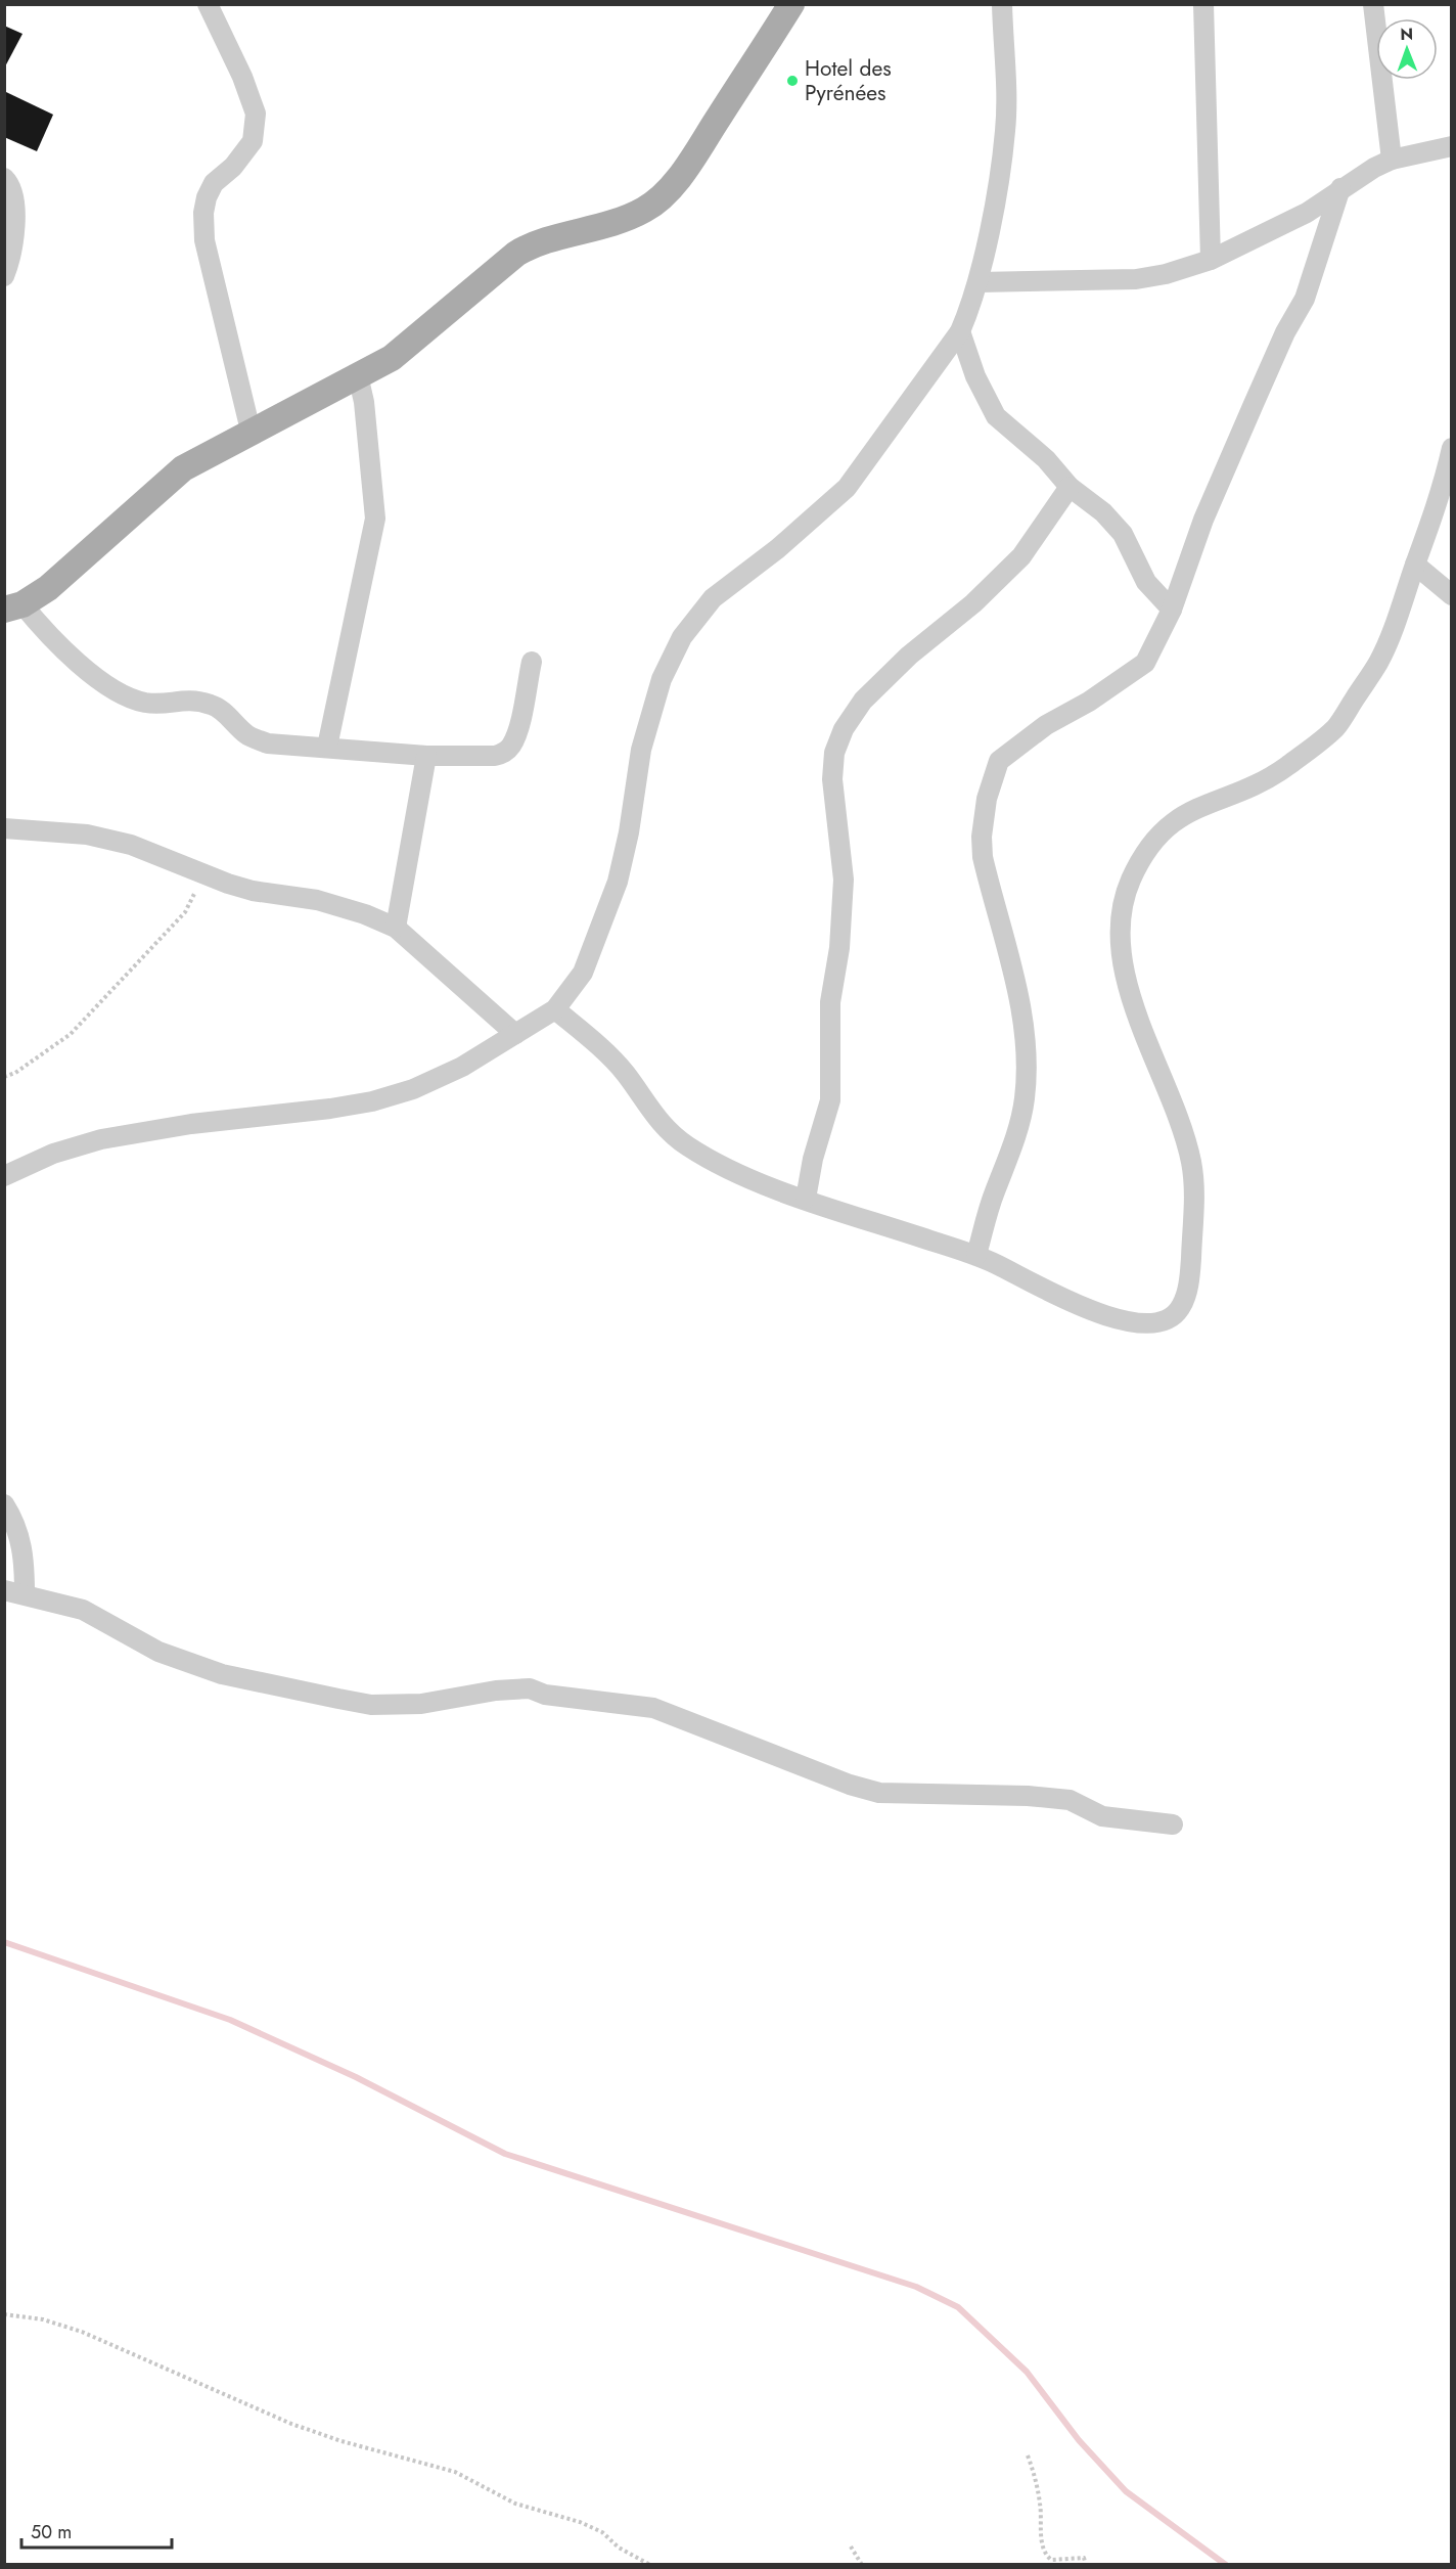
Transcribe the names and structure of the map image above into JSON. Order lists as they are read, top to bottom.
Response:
{
  "places": ["Hotel des Pyrénées"],
  "scale_bar": "50 m",
  "north": "top"
}
